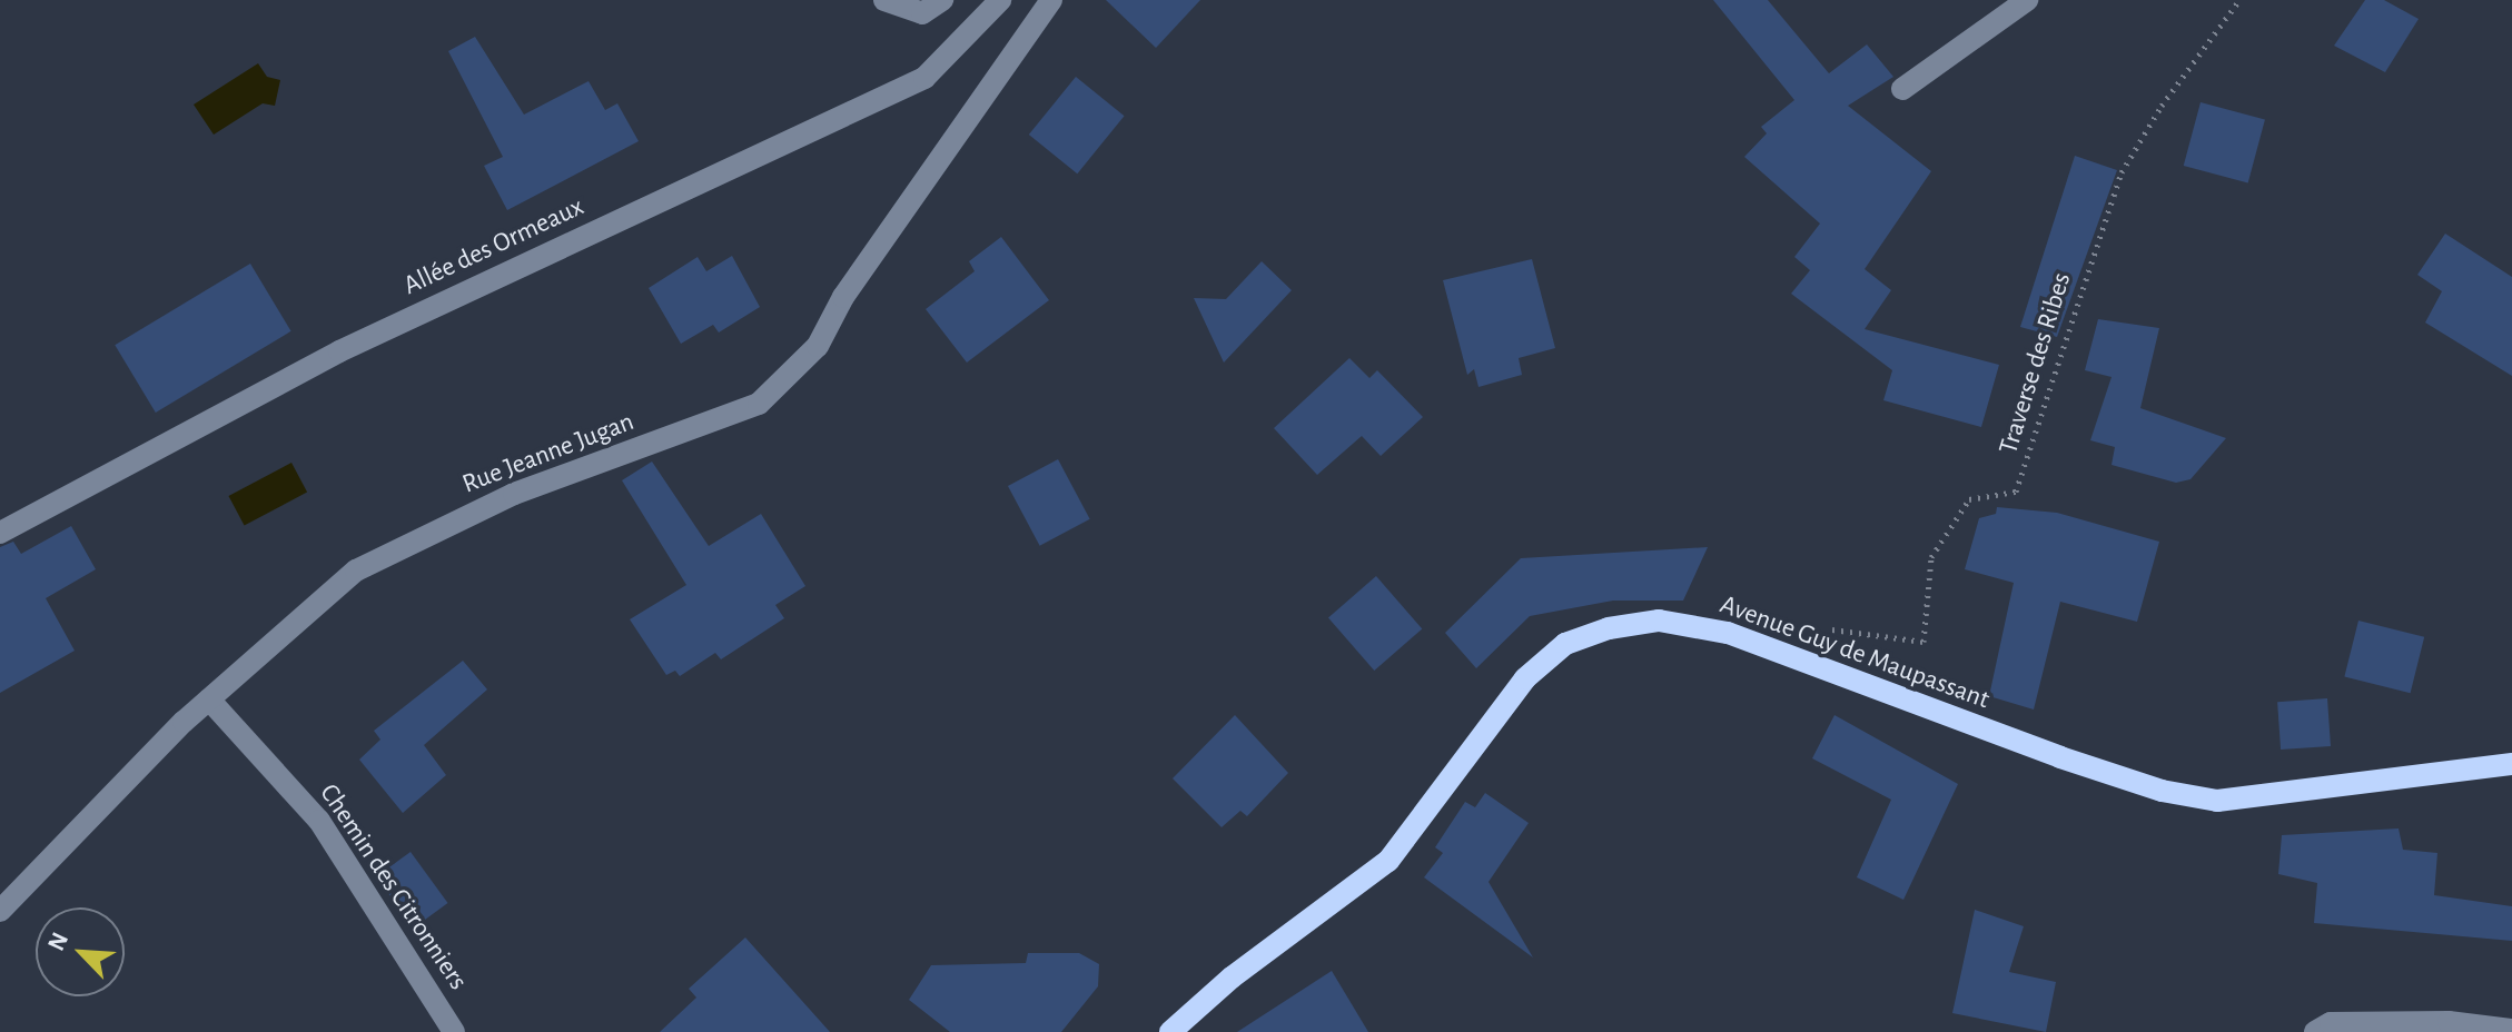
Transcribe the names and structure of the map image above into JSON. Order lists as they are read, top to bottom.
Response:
{
  "streets": {
    "main road": ["Avenue Guy de Maupassant"],
    "street": ["Allée des Ormeaux", "Rue Jeanne Jugan", "Chemin des Citronniers"],
    "path": ["Traverse des Ribes"]
  },
  "crossings": [
    ["Traverse des Ribes", "Avenue Guy de Maupassant"],
    ["Rue Jeanne Jugan", "Chemin des Citronniers"]
  ],
  "north": "top left"
}
